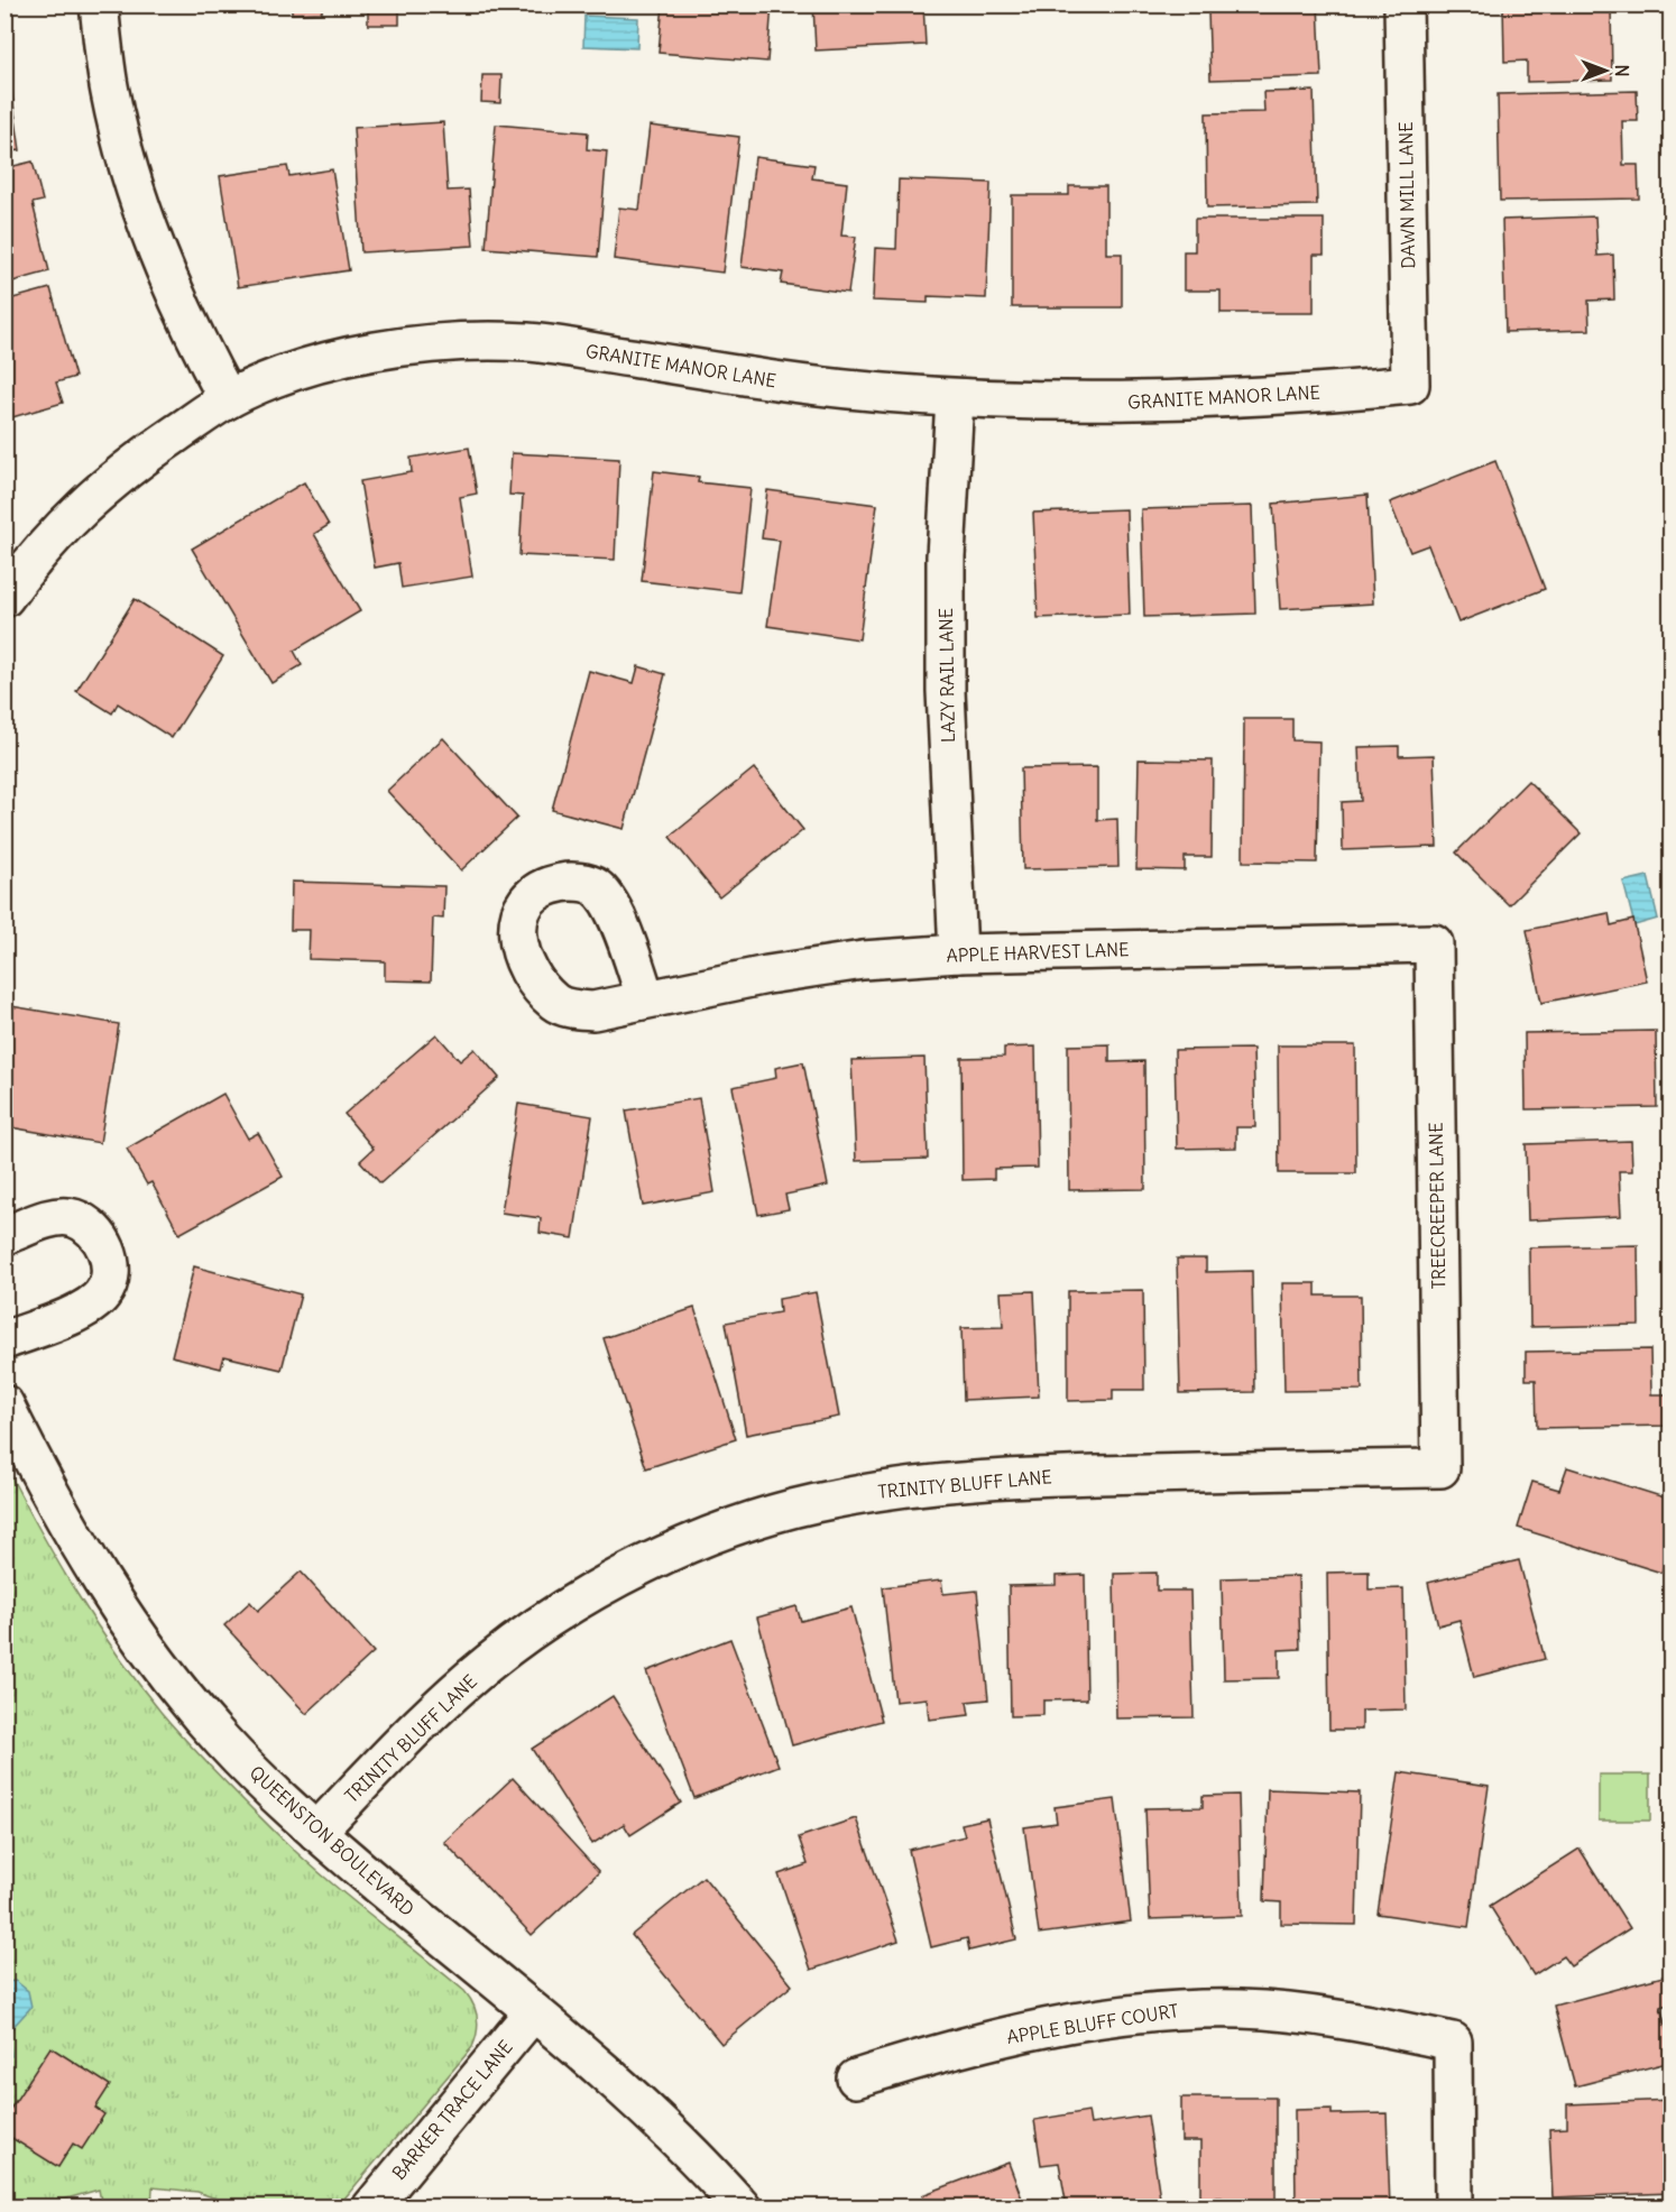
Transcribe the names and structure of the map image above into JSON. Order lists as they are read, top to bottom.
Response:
{
  "streets": {
    "street": [
      "DAWN MILL LANE",
      "GRANITE MANOR LANE",
      "LAZY RAIL LANE",
      "APPLE HARVEST LANE",
      "TREECREEPER LANE",
      "TRINITY BLUFF LANE",
      "QUEENSTON BOULEVARD",
      "APPLE BLUFF COURT",
      "BARKER TRACE LANE"
    ]
  },
  "crossings": [
    ["DAWN MILL LANE", "GRANITE MANOR LANE"],
    ["GRANITE MANOR LANE", "LAZY RAIL LANE"],
    ["LAZY RAIL LANE", "APPLE HARVEST LANE"],
    ["APPLE HARVEST LANE", "TREECREEPER LANE"],
    ["TREECREEPER LANE", "TRINITY BLUFF LANE"],
    ["TRINITY BLUFF LANE", "QUEENSTON BOULEVARD"],
    ["QUEENSTON BOULEVARD", "BARKER TRACE LANE"]
  ],
  "north": "right"
}
